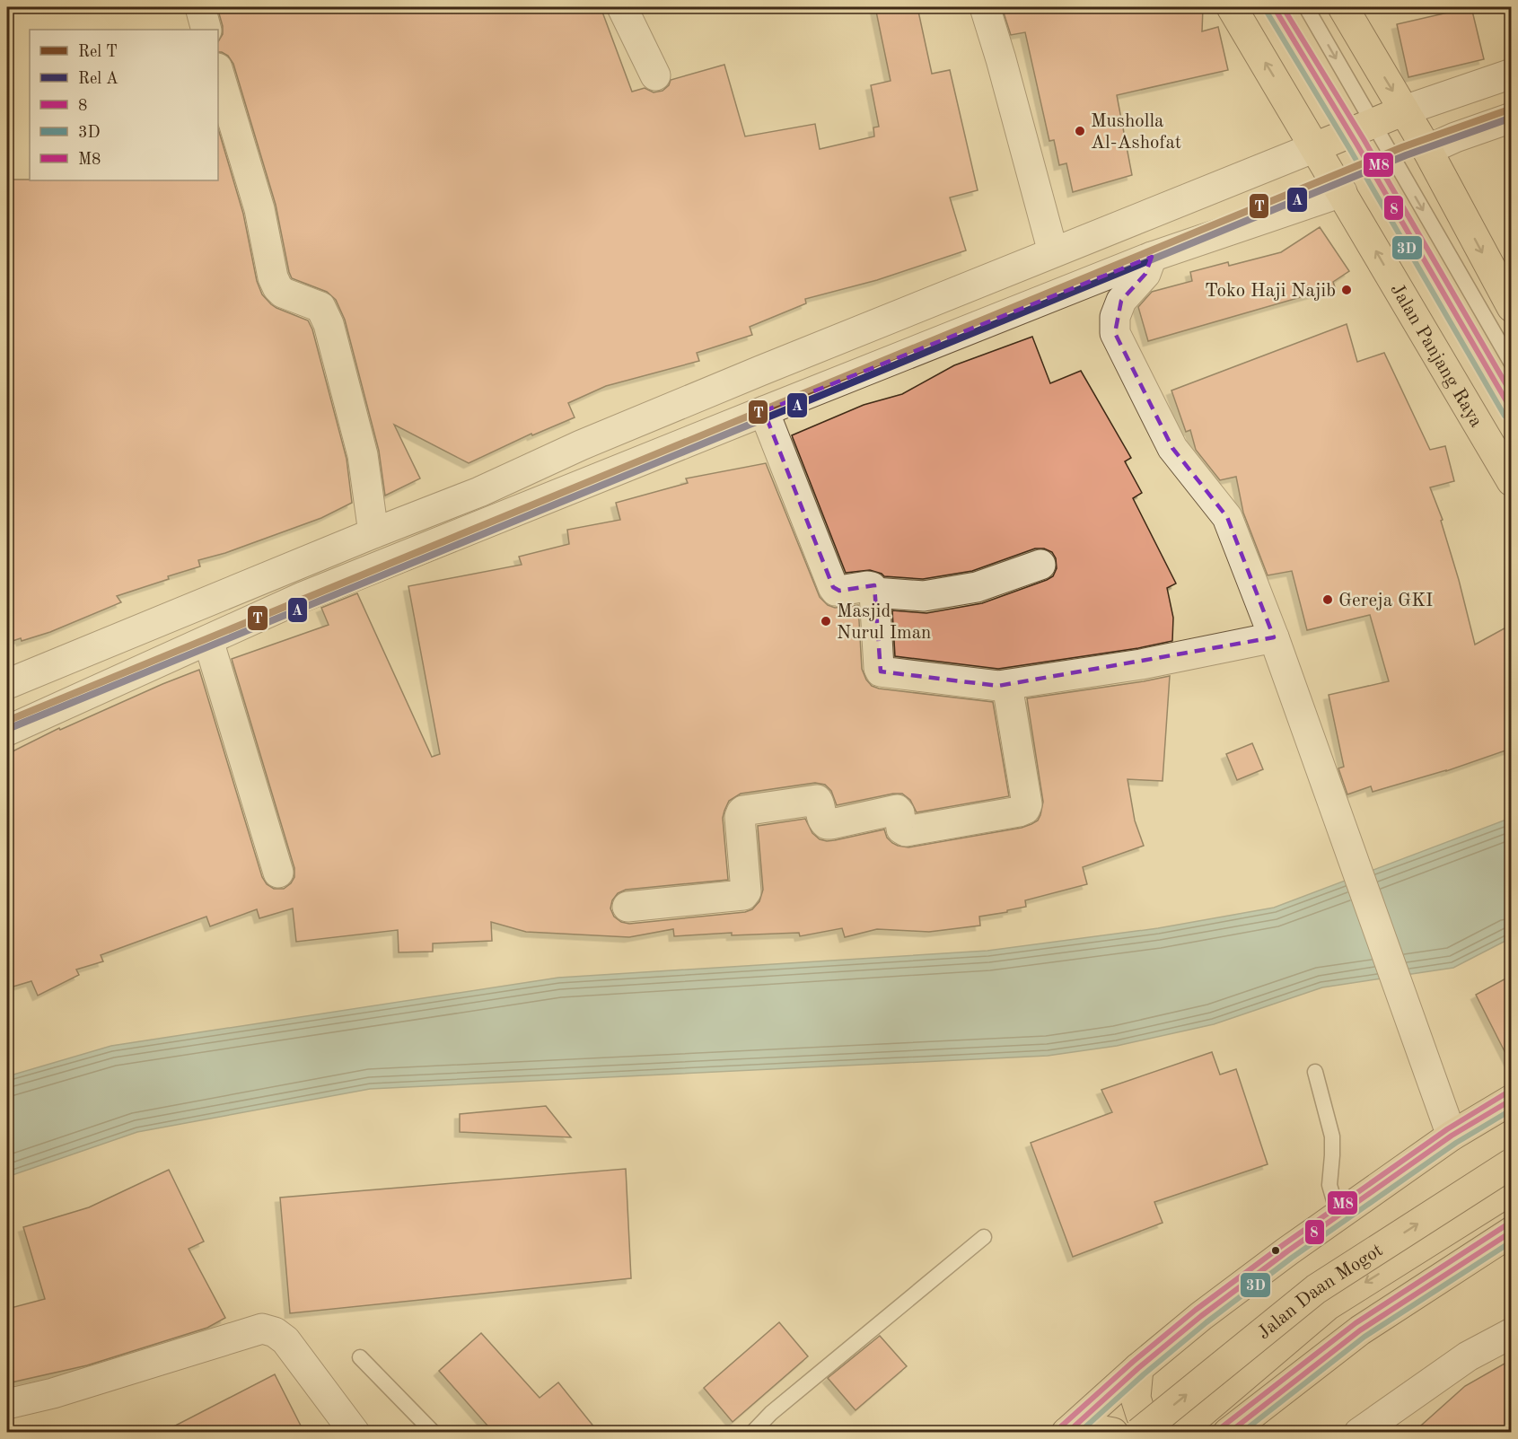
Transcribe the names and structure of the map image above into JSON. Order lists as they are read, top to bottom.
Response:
{
  "streets": {
    "main road": ["Jalan Panjang Raya", "Jalan Daan Mogot"]
  },
  "places": [
    "Musholla Al-Ashofat",
    "Toko Haji Najib",
    "Gereja GKI",
    "Masjid Nurul Iman"
  ],
  "lines": [
    "transit line 8",
    "transit line M8",
    "transit line 3D",
    "rail line T",
    "rail line A"
  ],
  "legend": [
    "Rel T",
    "Rel A",
    "8",
    "3D",
    "M8"
  ]
}
